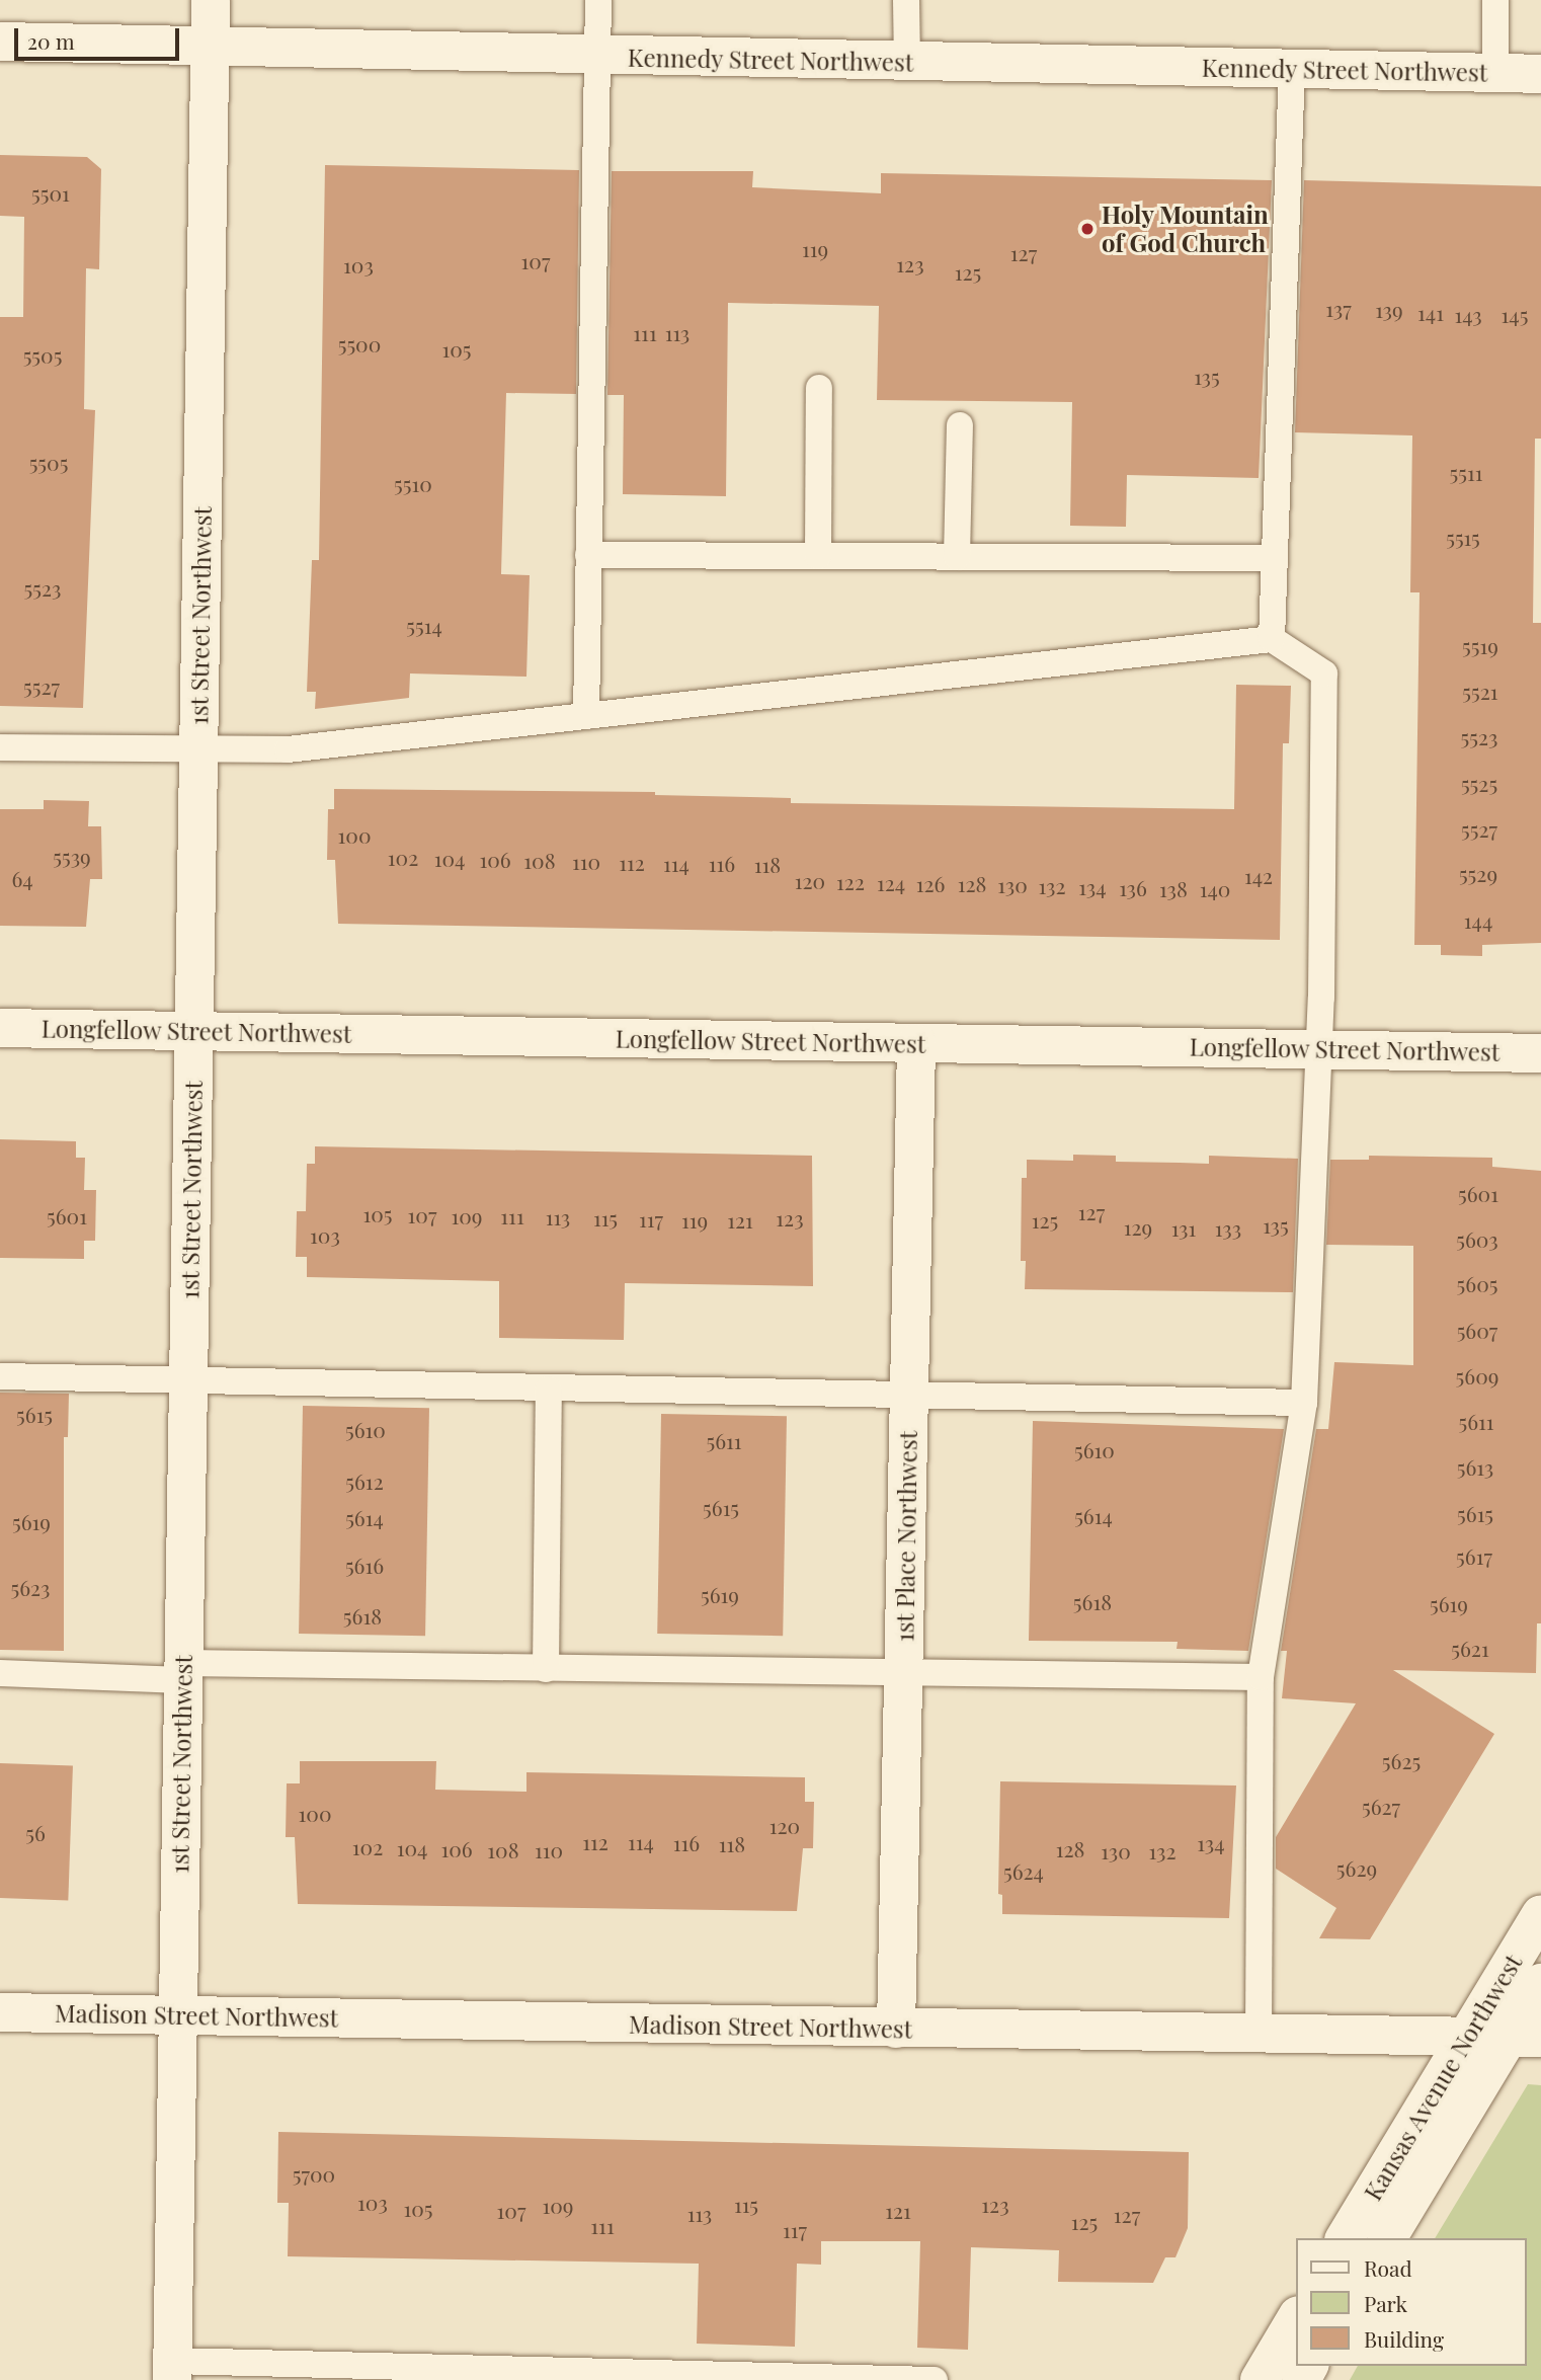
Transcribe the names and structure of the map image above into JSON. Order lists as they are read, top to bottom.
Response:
{
  "streets": {
    "street": [
      "Kennedy Street Northwest",
      "1st Street Northwest",
      "Longfellow Street Northwest",
      "1st Place Northwest",
      "Madison Street Northwest",
      "Kansas Avenue Northwest"
    ]
  },
  "crossings": [
    ["Kennedy Street Northwest", "1st Street Northwest"],
    ["1st Street Northwest", "Longfellow Street Northwest"],
    ["1st Street Northwest", "Madison Street Northwest"],
    ["Longfellow Street Northwest", "1st Place Northwest"],
    ["1st Place Northwest", "Madison Street Northwest"],
    ["Madison Street Northwest", "Kansas Avenue Northwest"]
  ],
  "places": ["Holy Mountain of God Church"],
  "house_numbers": [
    "5501",
    "119",
    "127",
    "107",
    "123",
    "103",
    "125",
    "137",
    "139",
    "141",
    "143",
    "145",
    "111",
    "113",
    "5500",
    "105",
    "5505",
    "135",
    "5505",
    "5511",
    "5510",
    "5515",
    "5523",
    "5514",
    "5519",
    "5527",
    "5521",
    "5523",
    "5525",
    "5527",
    "100",
    "5539",
    "102",
    "104",
    "106",
    "108",
    "110",
    "112",
    "114",
    "116",
    "118",
    "5529",
    "142",
    "64",
    "120",
    "122",
    "124",
    "126",
    "128",
    "130",
    "132",
    "134",
    "136",
    "138",
    "140",
    "144",
    "5601",
    "127",
    "105",
    "107",
    "5601",
    "109",
    "111",
    "113",
    "115",
    "123",
    "117",
    "119",
    "121",
    "125",
    "135",
    "129",
    "131",
    "133",
    "103",
    "5603",
    "5605",
    "5607",
    "5609",
    "5615",
    "5611",
    "5610",
    "5611",
    "5610",
    "5613",
    "5612",
    "5615",
    "5615",
    "5614",
    "5614",
    "5619",
    "5617",
    "5616",
    "5623",
    "5619",
    "5618",
    "5619",
    "5618",
    "5621",
    "5625",
    "5627",
    "100",
    "120",
    "56",
    "112",
    "114",
    "116",
    "134",
    "118",
    "102",
    "104",
    "106",
    "128",
    "108",
    "110",
    "130",
    "132",
    "5629",
    "5624",
    "5700",
    "103",
    "115",
    "123",
    "109",
    "105",
    "107",
    "121",
    "113",
    "127",
    "125",
    "111",
    "117"
  ],
  "legend": ["Road", "Park", "Building"],
  "scale_bar": "20 m"
}
